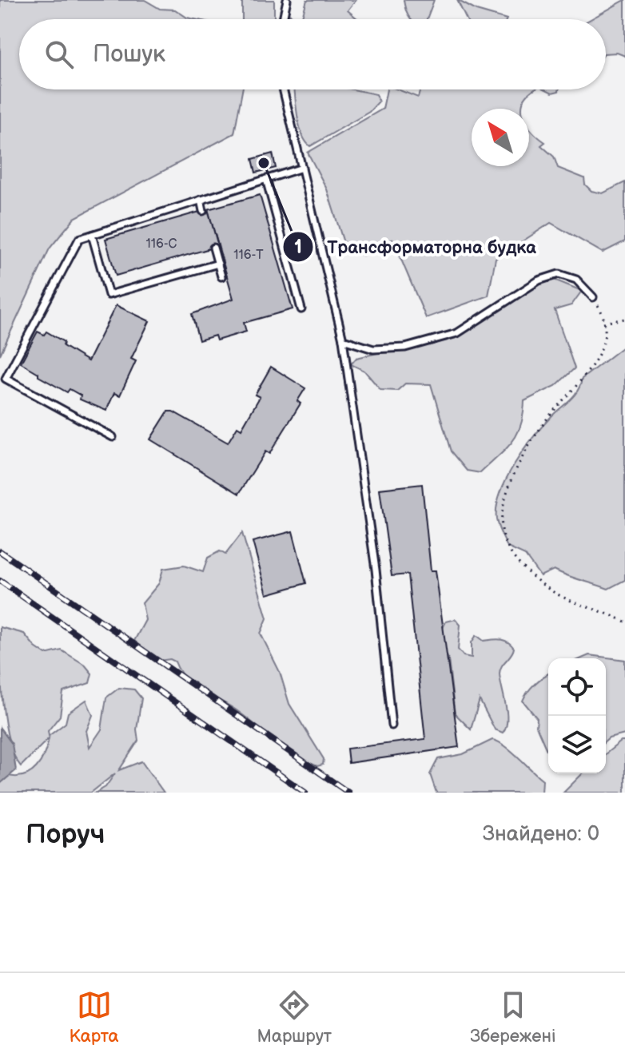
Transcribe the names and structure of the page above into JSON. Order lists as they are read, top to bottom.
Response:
{
  "places": ["Трансформаторна будка"],
  "house_numbers": ["116-С", "116-Т"],
  "north": "top left",
  "page": {
    "search": "Пошук",
    "heading": ["Поруч", "Знайдено: 0"],
    "nav": ["Карта", "Маршрут", "Збережені"]
  }
}
